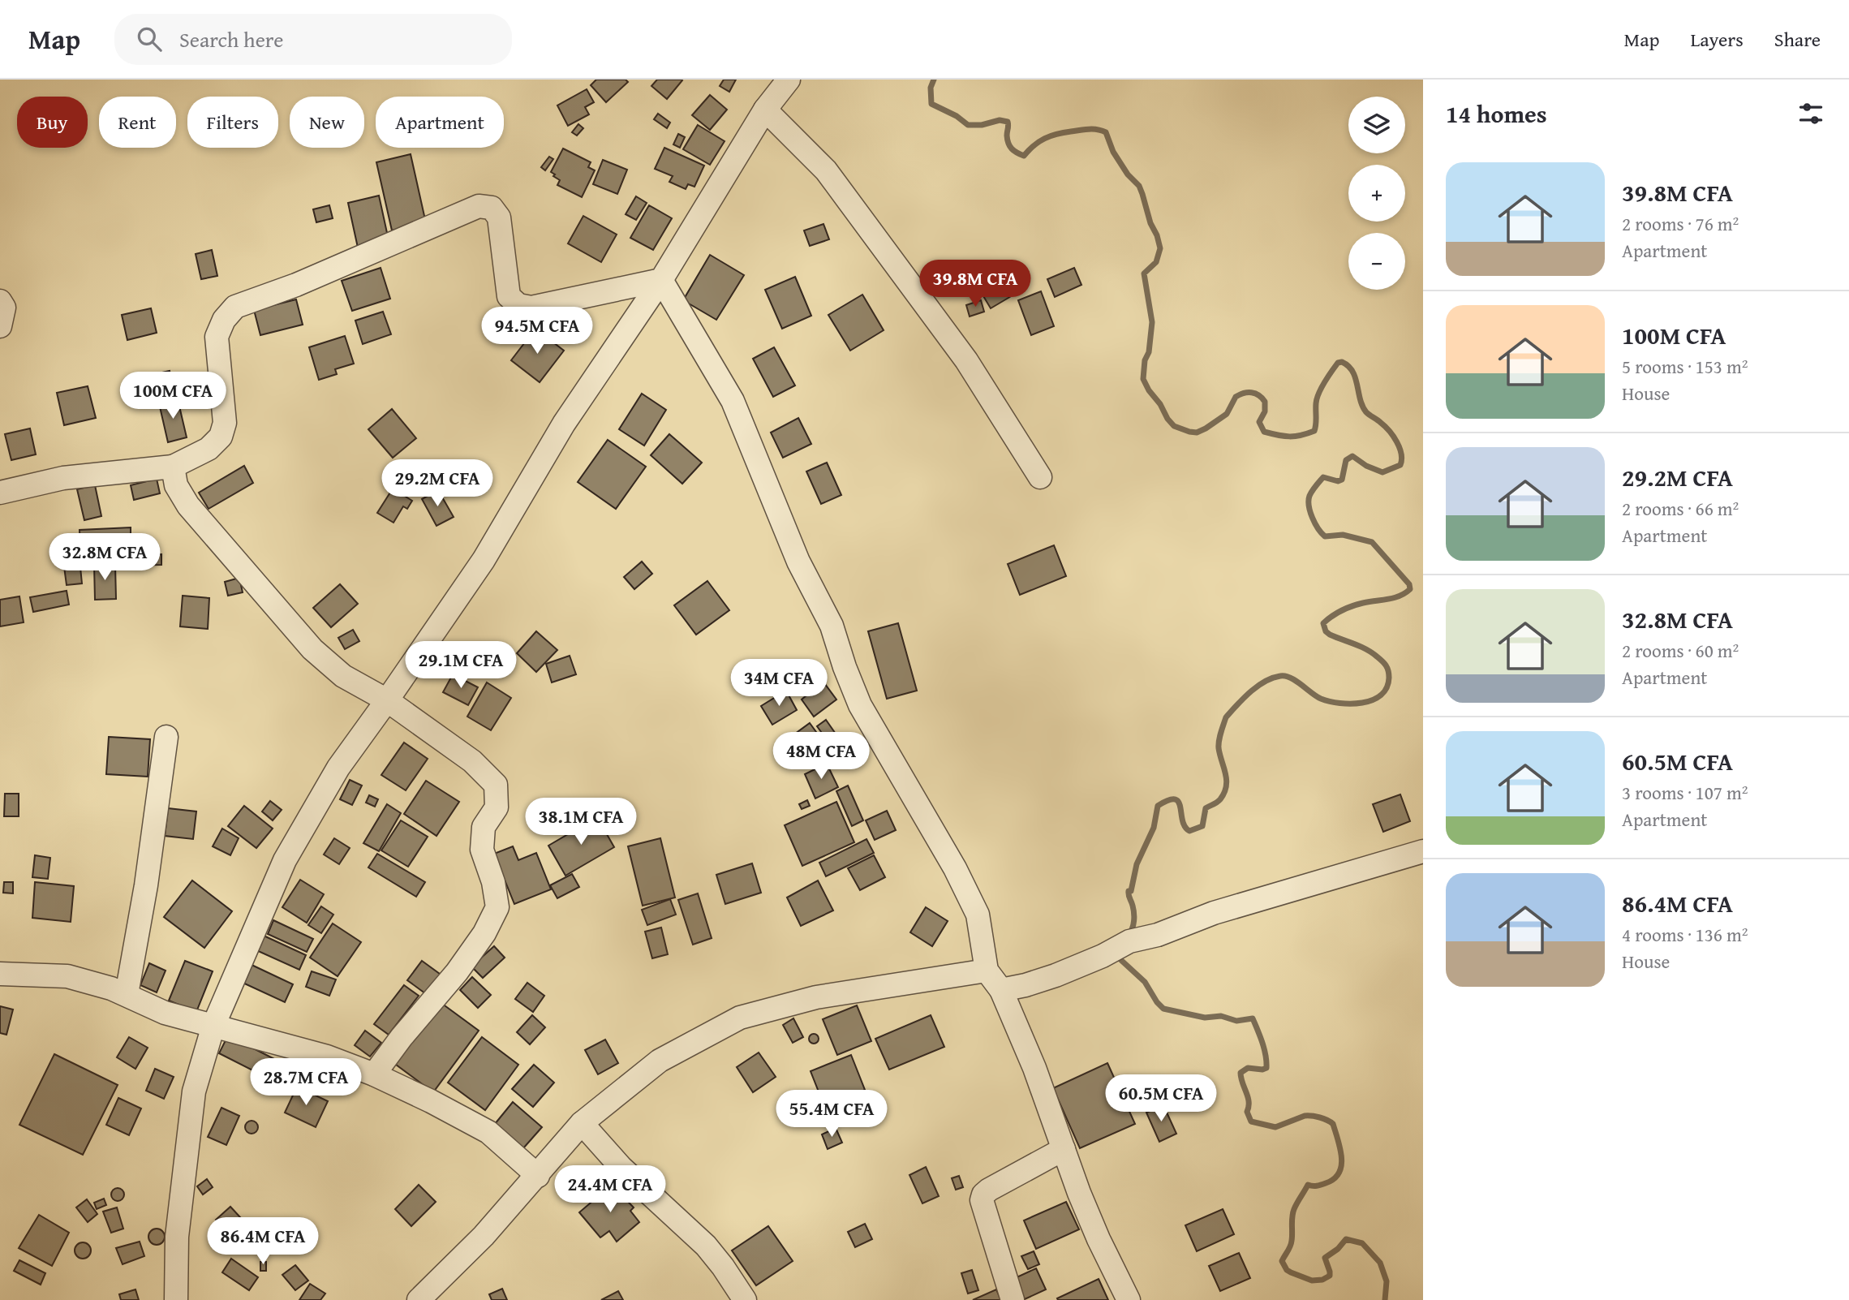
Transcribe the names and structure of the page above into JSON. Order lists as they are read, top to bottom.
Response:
{
  "page": {
    "header": "Map",
    "search": "Search here",
    "nav": ["Map", "Layers", "Share"],
    "heading": "14 homes",
    "map_buttons": ["+", "−"],
    "chip": [
      "Buy",
      "Rent",
      "Filters",
      "New",
      "Apartment"
    ],
    "list": [
      {
        "name": "39.8M CFA",
        "note": "2 rooms · 76 m² · Apartment"
      },
      {
        "name": "100M CFA",
        "note": "5 rooms · 153 m² · House"
      },
      {
        "name": "29.2M CFA",
        "note": "2 rooms · 66 m² · Apartment"
      },
      {
        "name": "32.8M CFA",
        "note": "2 rooms · 60 m² · Apartment"
      },
      {
        "name": "60.5M CFA",
        "note": "3 rooms · 107 m² · Apartment"
      },
      {
        "name": "86.4M CFA",
        "note": "4 rooms · 136 m² · House"
      }
    ],
    "price": [
      "39.8M CFA",
      "94.5M CFA",
      "100M CFA",
      "29.2M CFA",
      "32.8M CFA",
      "29.1M CFA",
      "34M CFA",
      "48M CFA",
      "38.1M CFA",
      "28.7M CFA",
      "60.5M CFA",
      "55.4M CFA",
      "24.4M CFA",
      "86.4M CFA"
    ]
  }
}
